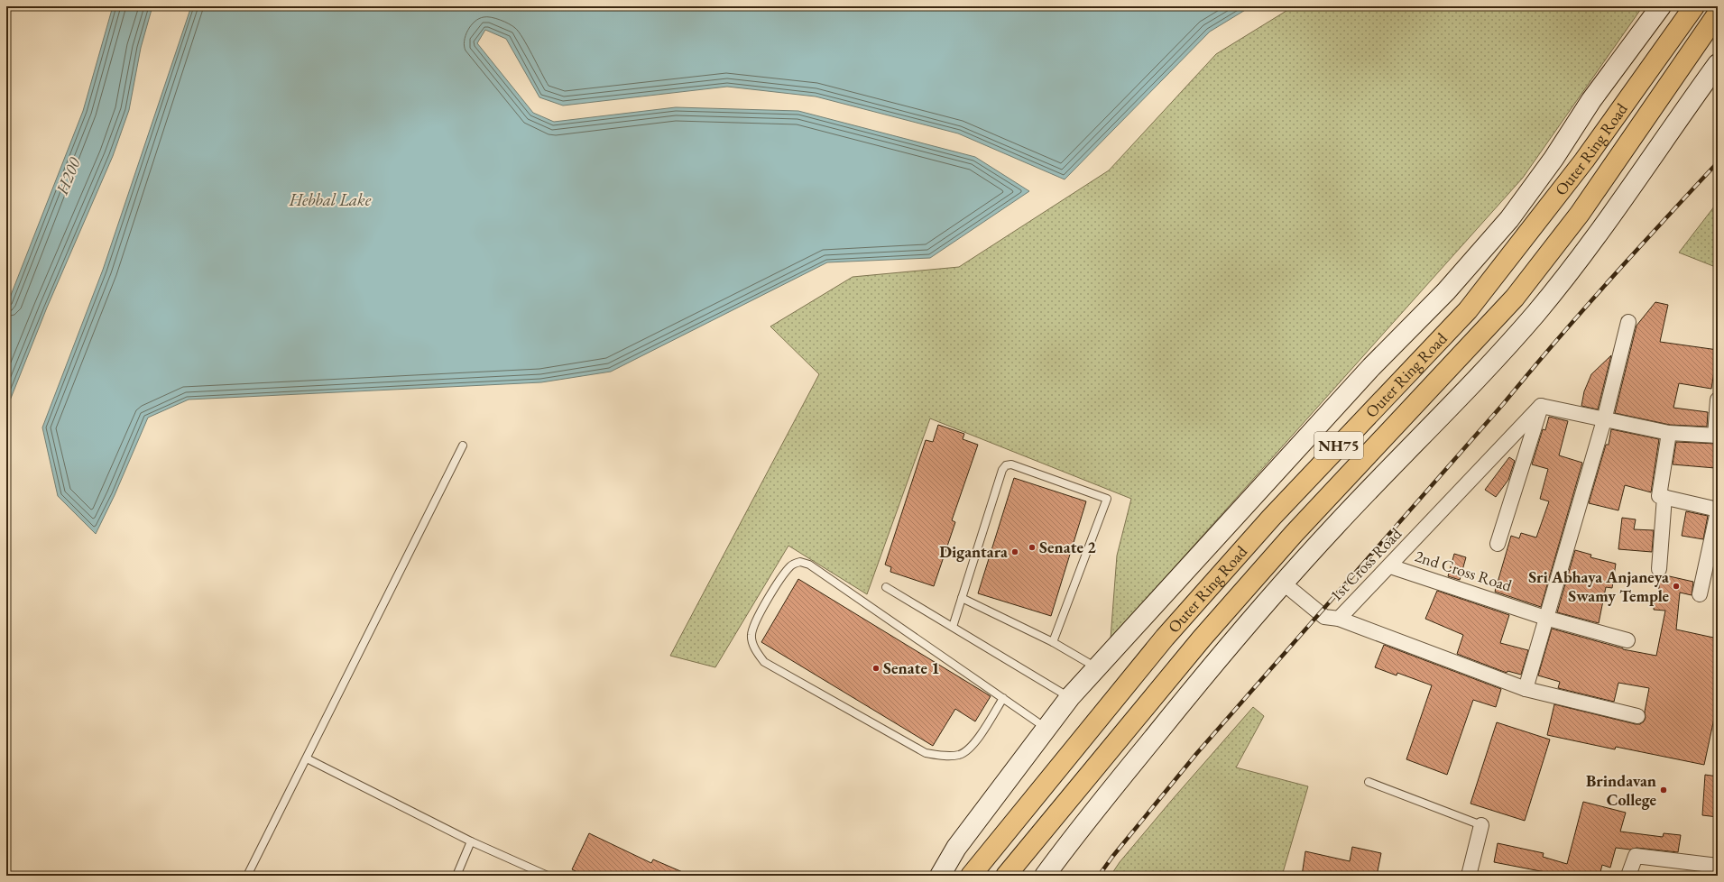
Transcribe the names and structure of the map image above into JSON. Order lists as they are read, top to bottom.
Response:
{
  "streets": {
    "highway": ["Outer Ring Road", "NH75"],
    "street": ["1st Cross Road", "2nd Cross Road"]
  },
  "crossings": [
    ["1st Cross Road", "2nd Cross Road"]
  ],
  "water": ["H200", "Hebbal Lake"],
  "places": [
    "Senate 2",
    "Digantara",
    "Sri Abhaya Anjaneya Swamy Temple",
    "Senate 1",
    "Brindavan College"
  ]
}
